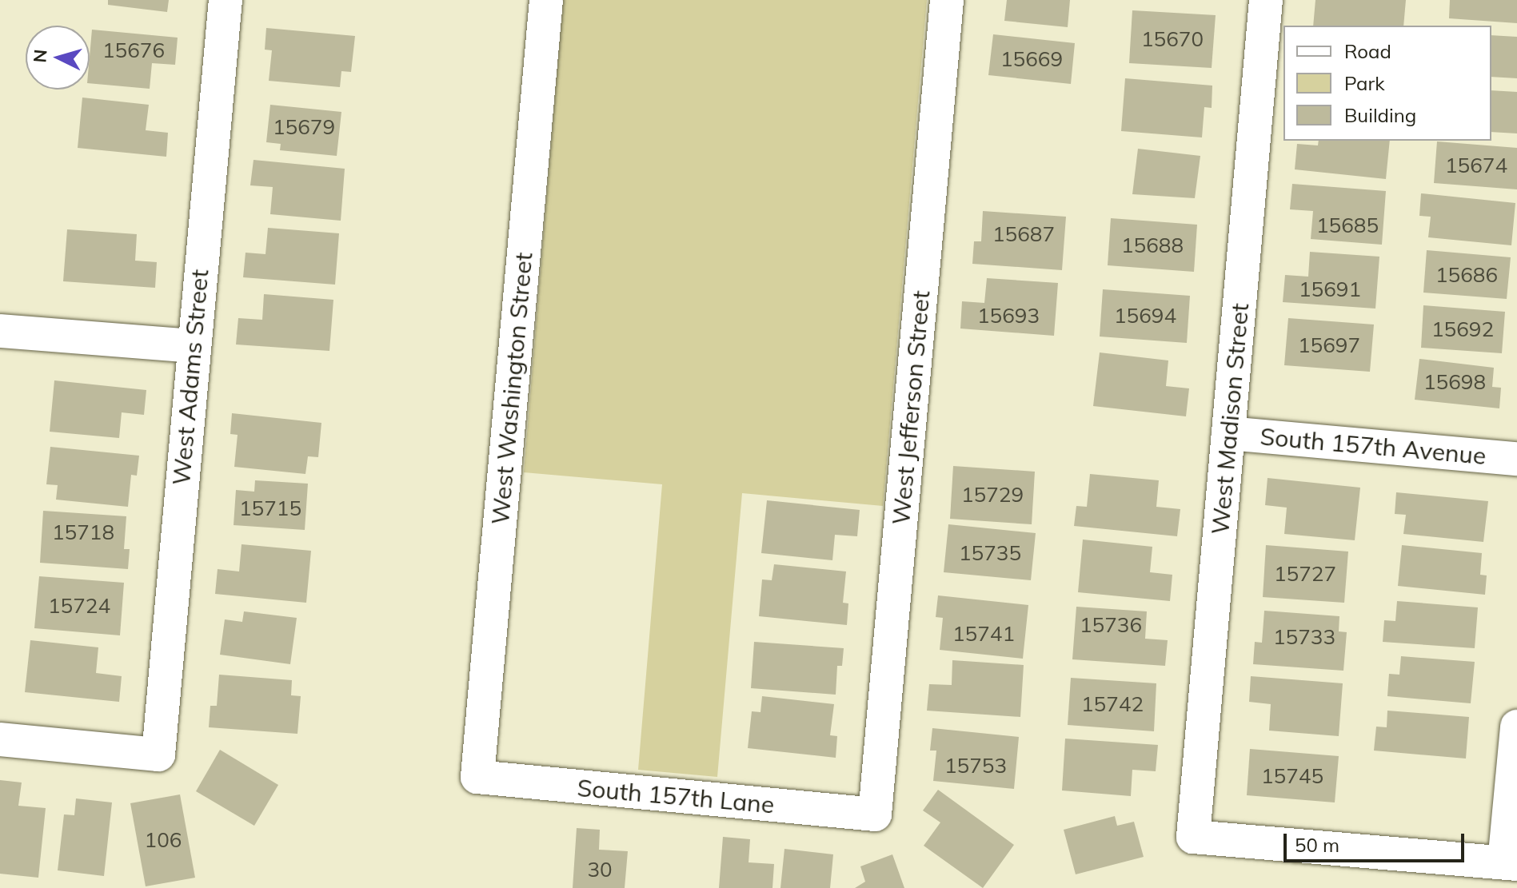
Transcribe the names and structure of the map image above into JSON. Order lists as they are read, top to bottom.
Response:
{
  "streets": {
    "street": [
      "West Adams Street",
      "West Washington Street",
      "West Jefferson Street",
      "West Madison Street",
      "South 157th Avenue",
      "South 157th Lane"
    ]
  },
  "crossings": [
    ["West Washington Street", "South 157th Lane"],
    ["West Jefferson Street", "South 157th Lane"],
    ["West Madison Street", "South 157th Avenue"]
  ],
  "house_numbers": [
    "15670",
    "15676",
    "15669",
    "15679",
    "15674",
    "15685",
    "15687",
    "15688",
    "15686",
    "15691",
    "15693",
    "15694",
    "15692",
    "15697",
    "15698",
    "15729",
    "15715",
    "15718",
    "15735",
    "15727",
    "15724",
    "15736",
    "15741",
    "15733",
    "15742",
    "15753",
    "15745",
    "106",
    "30"
  ],
  "legend": ["Road", "Park", "Building"],
  "scale_bar": "50 m",
  "north": "left"
}
